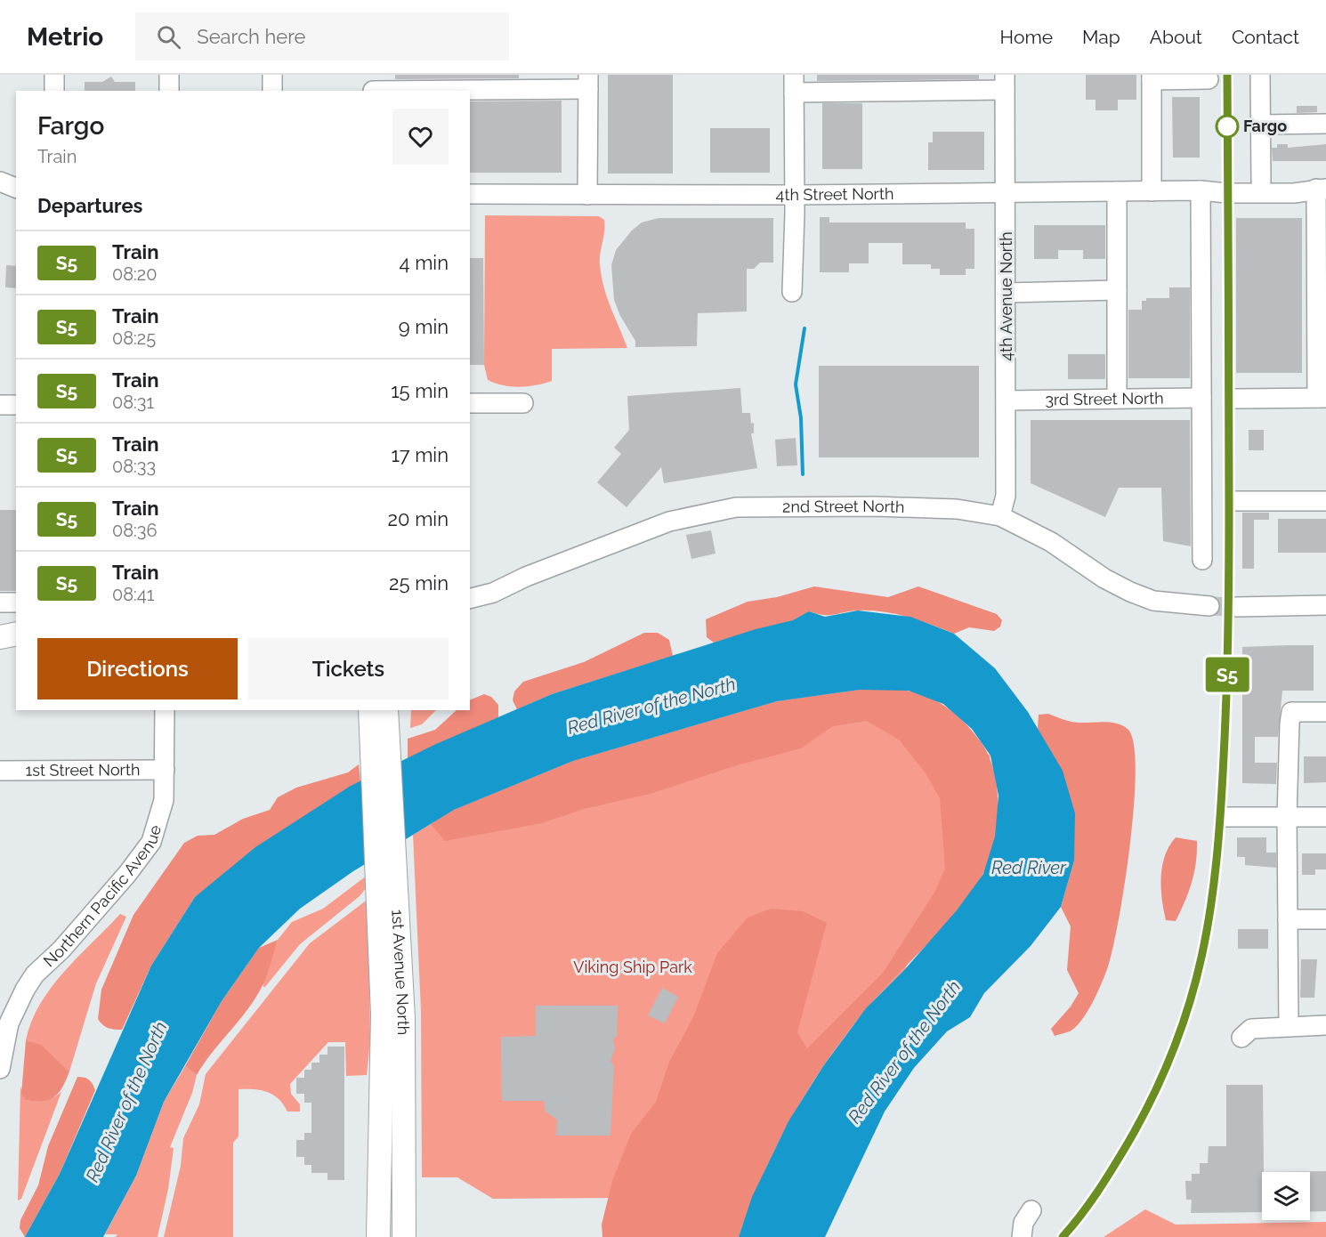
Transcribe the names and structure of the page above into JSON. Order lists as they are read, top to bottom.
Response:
{
  "streets": {
    "main road": ["1st Avenue North"],
    "street": [
      "4th Street North",
      "4th Avenue North",
      "3rd Street North",
      "2nd Street North",
      "1st Street North",
      "Northern Pacific Avenue"
    ]
  },
  "crossings": [
    ["4th Street North", "4th Avenue North"],
    ["4th Avenue North", "3rd Street North"],
    ["4th Avenue North", "2nd Street North"],
    ["1st Street North", "Northern Pacific Avenue"]
  ],
  "water": ["Red River of the North", "Red River"],
  "parks": ["Viking Ship Park"],
  "places": ["Fargo"],
  "page": {
    "header": "Metrio",
    "search": "Search here",
    "nav": [
      "Home",
      "Map",
      "About",
      "Contact"
    ],
    "on_map": "S5",
    "heading": [
      ["Fargo", "Train"],
      "Departures"
    ],
    "list": [
      {
        "mark": "S5",
        "name": "Train",
        "note": "08:20",
        "value": "4 min"
      },
      {
        "mark": "S5",
        "name": "Train",
        "note": "08:25",
        "value": "9 min"
      },
      {
        "mark": "S5",
        "name": "Train",
        "note": "08:31",
        "value": "15 min"
      },
      {
        "mark": "S5",
        "name": "Train",
        "note": "08:33",
        "value": "17 min"
      },
      {
        "mark": "S5",
        "name": "Train",
        "note": "08:36",
        "value": "20 min"
      },
      {
        "mark": "S5",
        "name": "Train",
        "note": "08:41",
        "value": "25 min"
      }
    ],
    "buttons": ["Directions", "Tickets"]
  }
}
